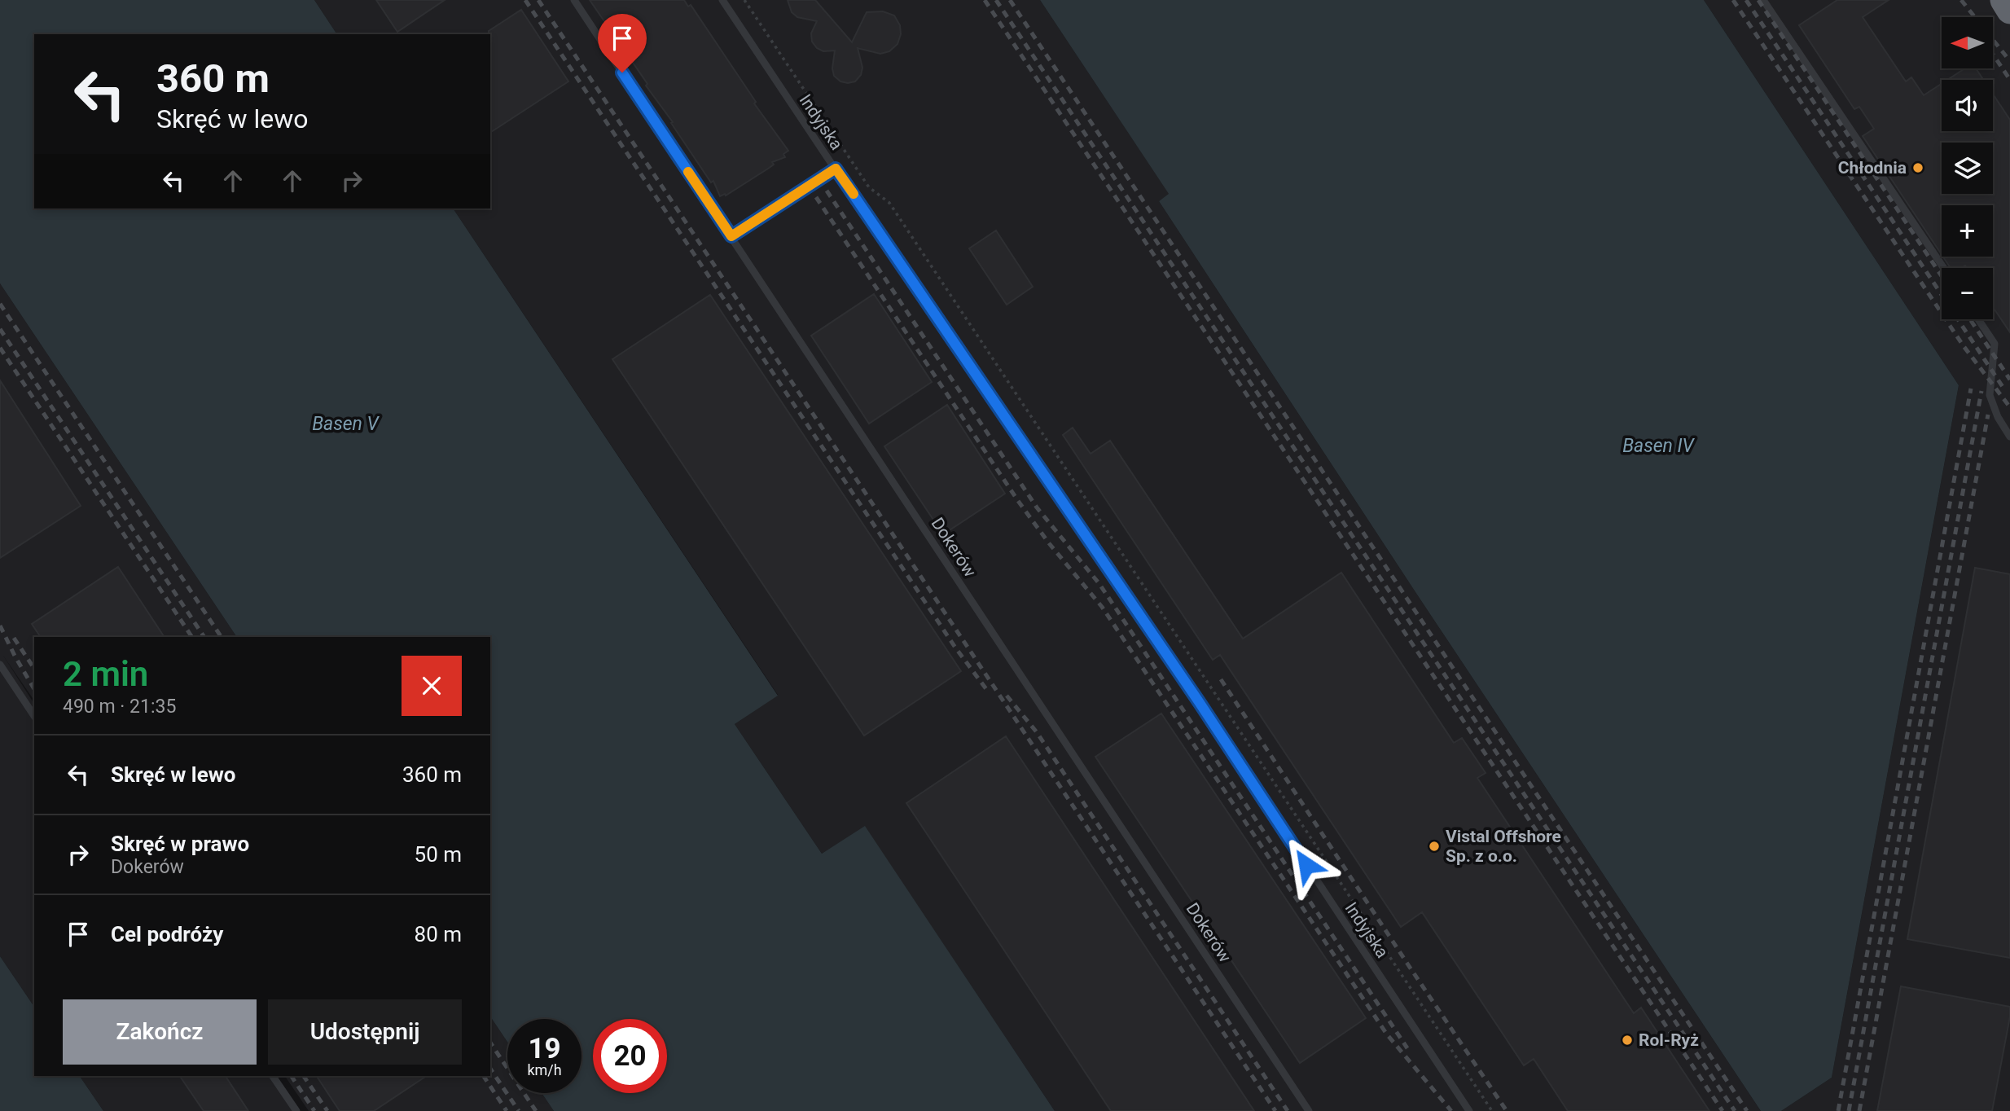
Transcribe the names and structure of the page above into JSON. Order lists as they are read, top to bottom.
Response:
{
  "streets": {
    "lane": ["Indyjska", "Dokerów"]
  },
  "water": ["Basen V", "Basen IV"],
  "places": ["Chłodnia", "Vistal Offshore Sp. z o.o.", "Rol-Ryż"],
  "north": "left",
  "page": {
    "map_buttons": ["+", "−"],
    "turn": ["360 m", "Skręć w lewo"],
    "heading": ["2 min", "490 m · 21:35"],
    "list": [
      {
        "name": "Skręć w lewo",
        "value": "360 m"
      },
      {
        "name": "Skręć w prawo",
        "note": "Dokerów",
        "value": "50 m"
      },
      {
        "name": "Cel podróży",
        "value": "80 m"
      }
    ],
    "buttons": ["Zakończ", "Udostępnij"],
    "speed": "19 km/h",
    "limit": "20"
  }
}
